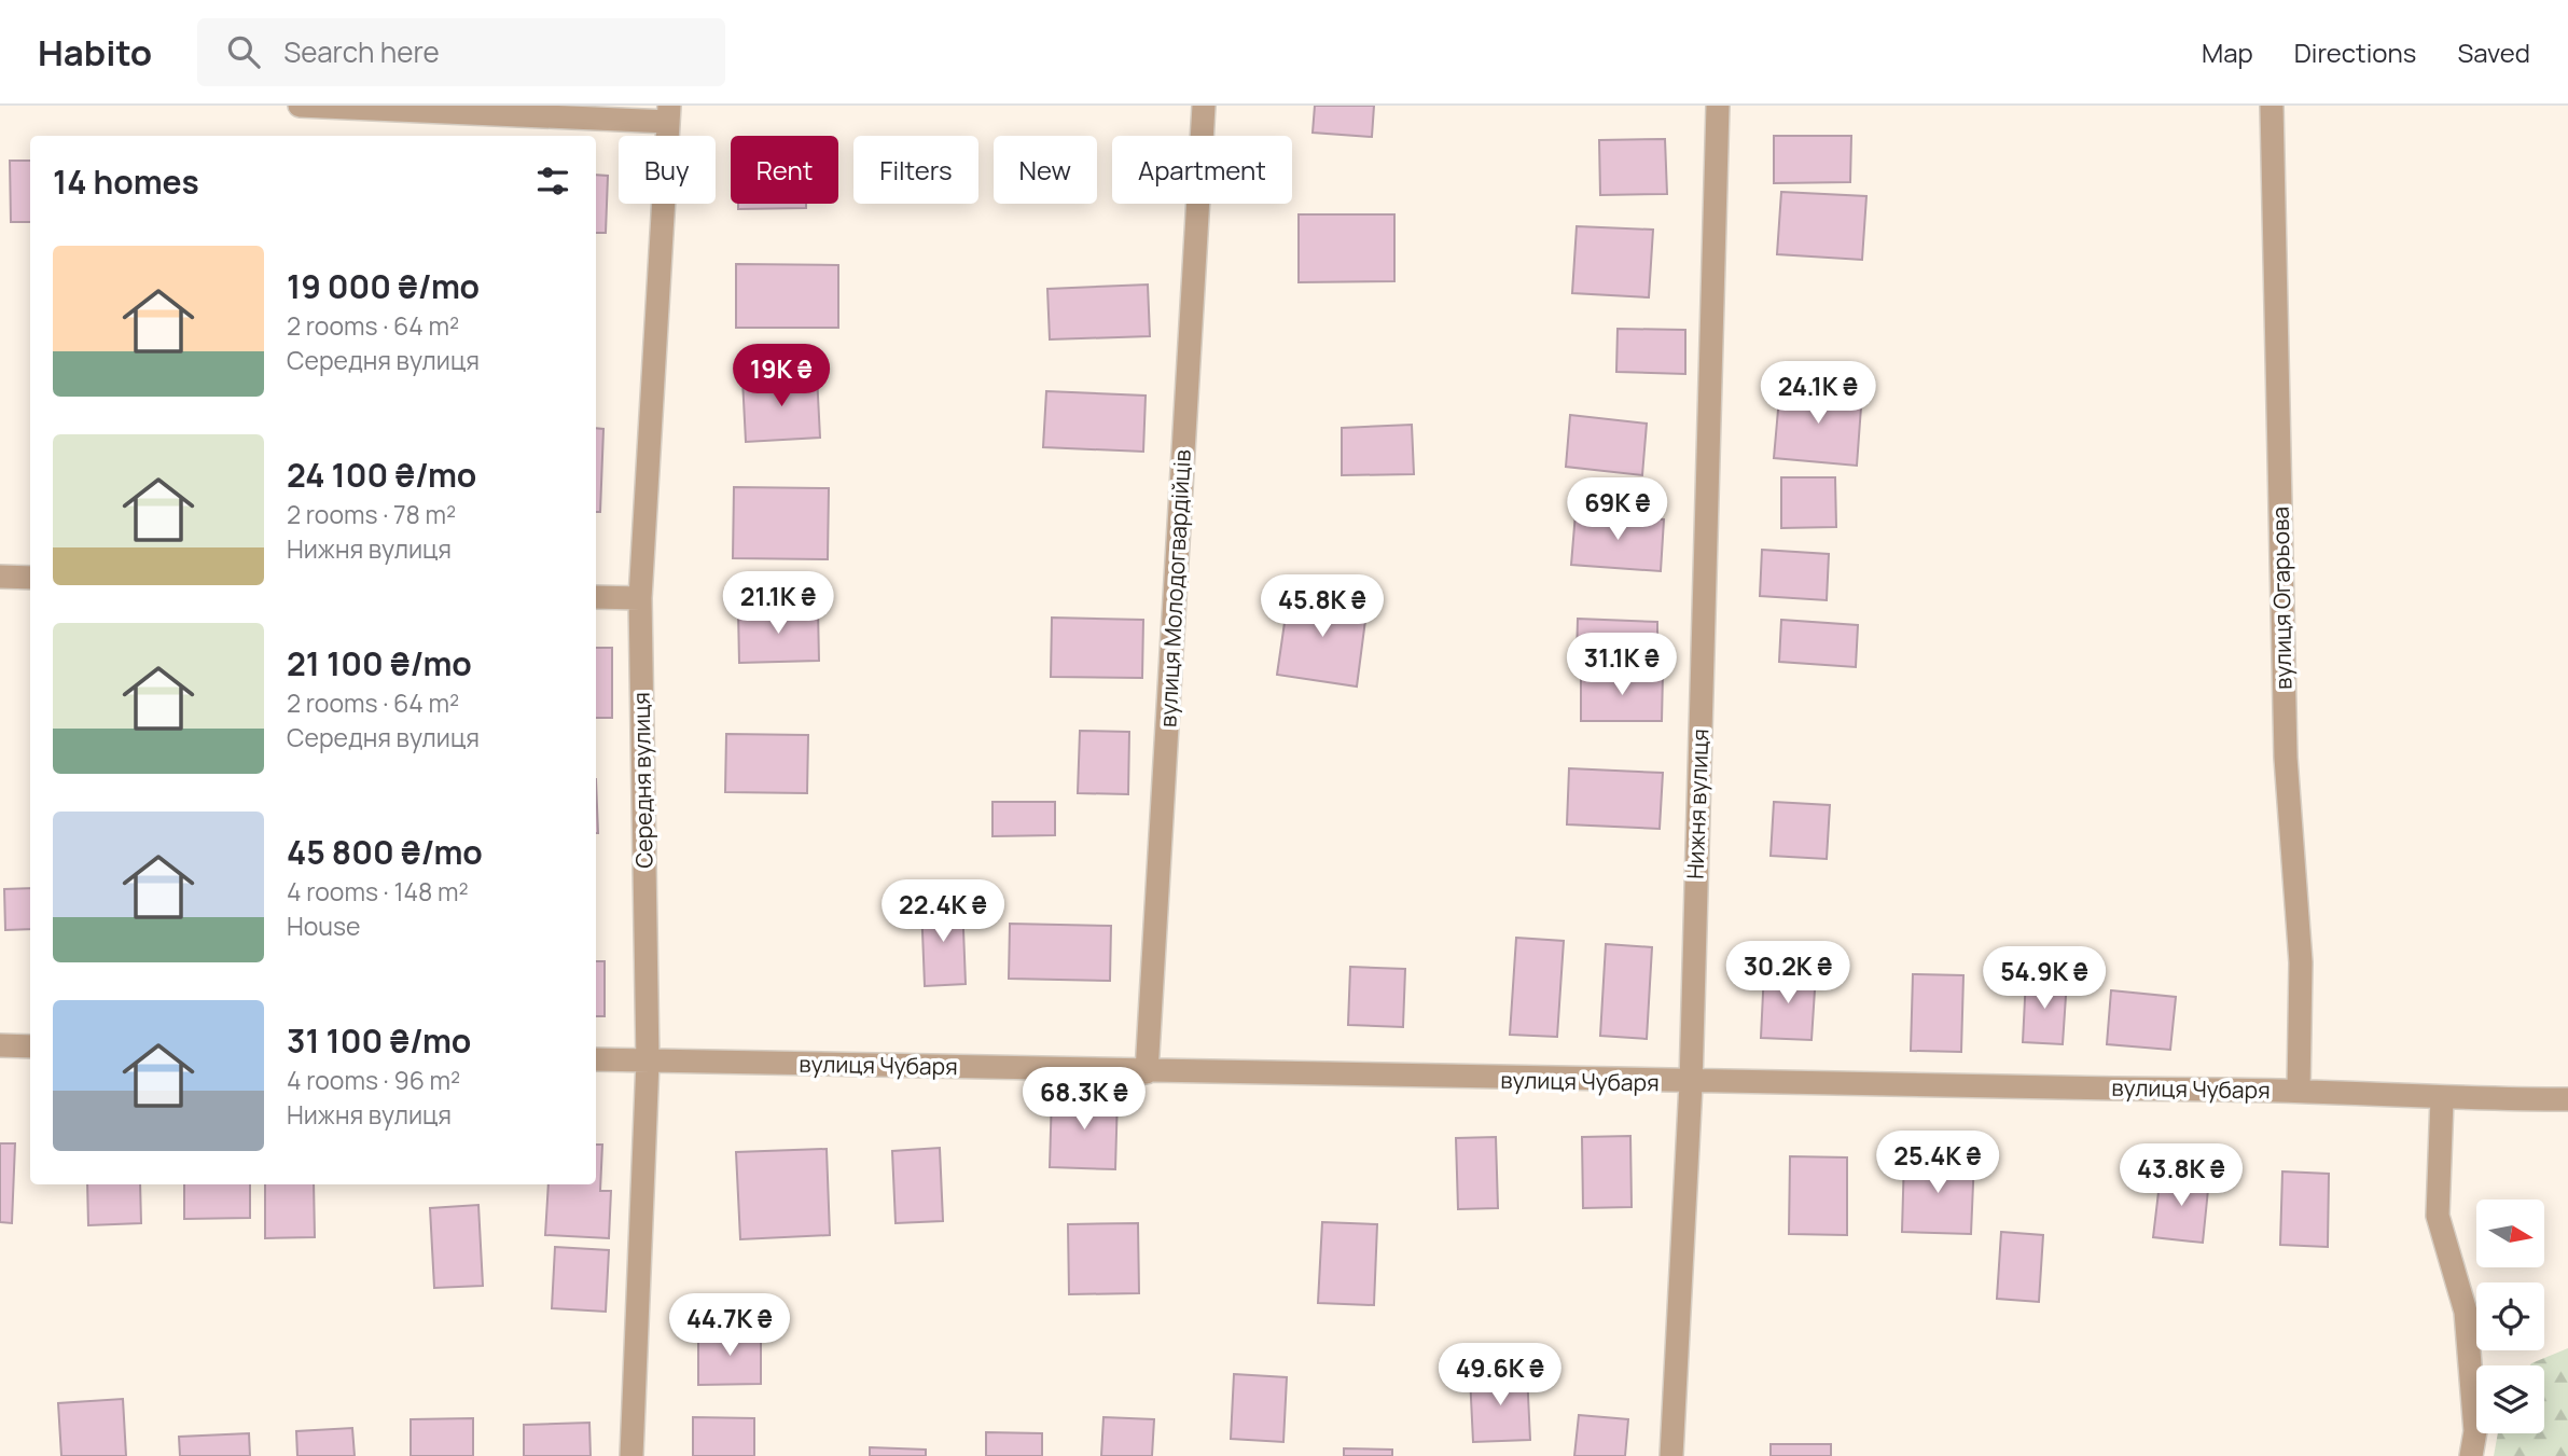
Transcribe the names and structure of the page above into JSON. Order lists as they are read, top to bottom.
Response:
{
  "streets": {
    "street": [
      "вулиця Молодогвардійців",
      "вулиця Огарьова",
      "Середня вулиця",
      "Нижня вулиця",
      "вулиця Чубаря"
    ]
  },
  "crossings": [
    ["вулиця Молодогвардійців", "вулиця Чубаря"],
    ["вулиця Огарьова", "вулиця Чубаря"],
    ["Середня вулиця", "вулиця Чубаря"],
    ["Нижня вулиця", "вулиця Чубаря"]
  ],
  "north": "right",
  "page": {
    "header": "Habito",
    "search": "Search here",
    "nav": ["Map", "Directions", "Saved"],
    "chip": [
      "Buy",
      "Rent",
      "Filters",
      "New",
      "Apartment"
    ],
    "heading": "14 homes",
    "list": [
      {
        "name": "19 000 ₴/mo",
        "note": "2 rooms · 64 m² · Середня вулиця"
      },
      {
        "name": "24 100 ₴/mo",
        "note": "2 rooms · 78 m² · Нижня вулиця"
      },
      {
        "name": "21 100 ₴/mo",
        "note": "2 rooms · 64 m² · Середня вулиця"
      },
      {
        "name": "45 800 ₴/mo",
        "note": "4 rooms · 148 m² · House"
      },
      {
        "name": "31 100 ₴/mo",
        "note": "4 rooms · 96 m² · Нижня вулиця"
      }
    ],
    "price": [
      "19K ₴",
      "24.1K ₴",
      "69K ₴",
      "21.1K ₴",
      "45.8K ₴",
      "31.1K ₴",
      "22.4K ₴",
      "30.2K ₴",
      "54.9K ₴",
      "68.3K ₴",
      "25.4K ₴",
      "43.8K ₴",
      "44.7K ₴",
      "49.6K ₴"
    ]
  }
}
